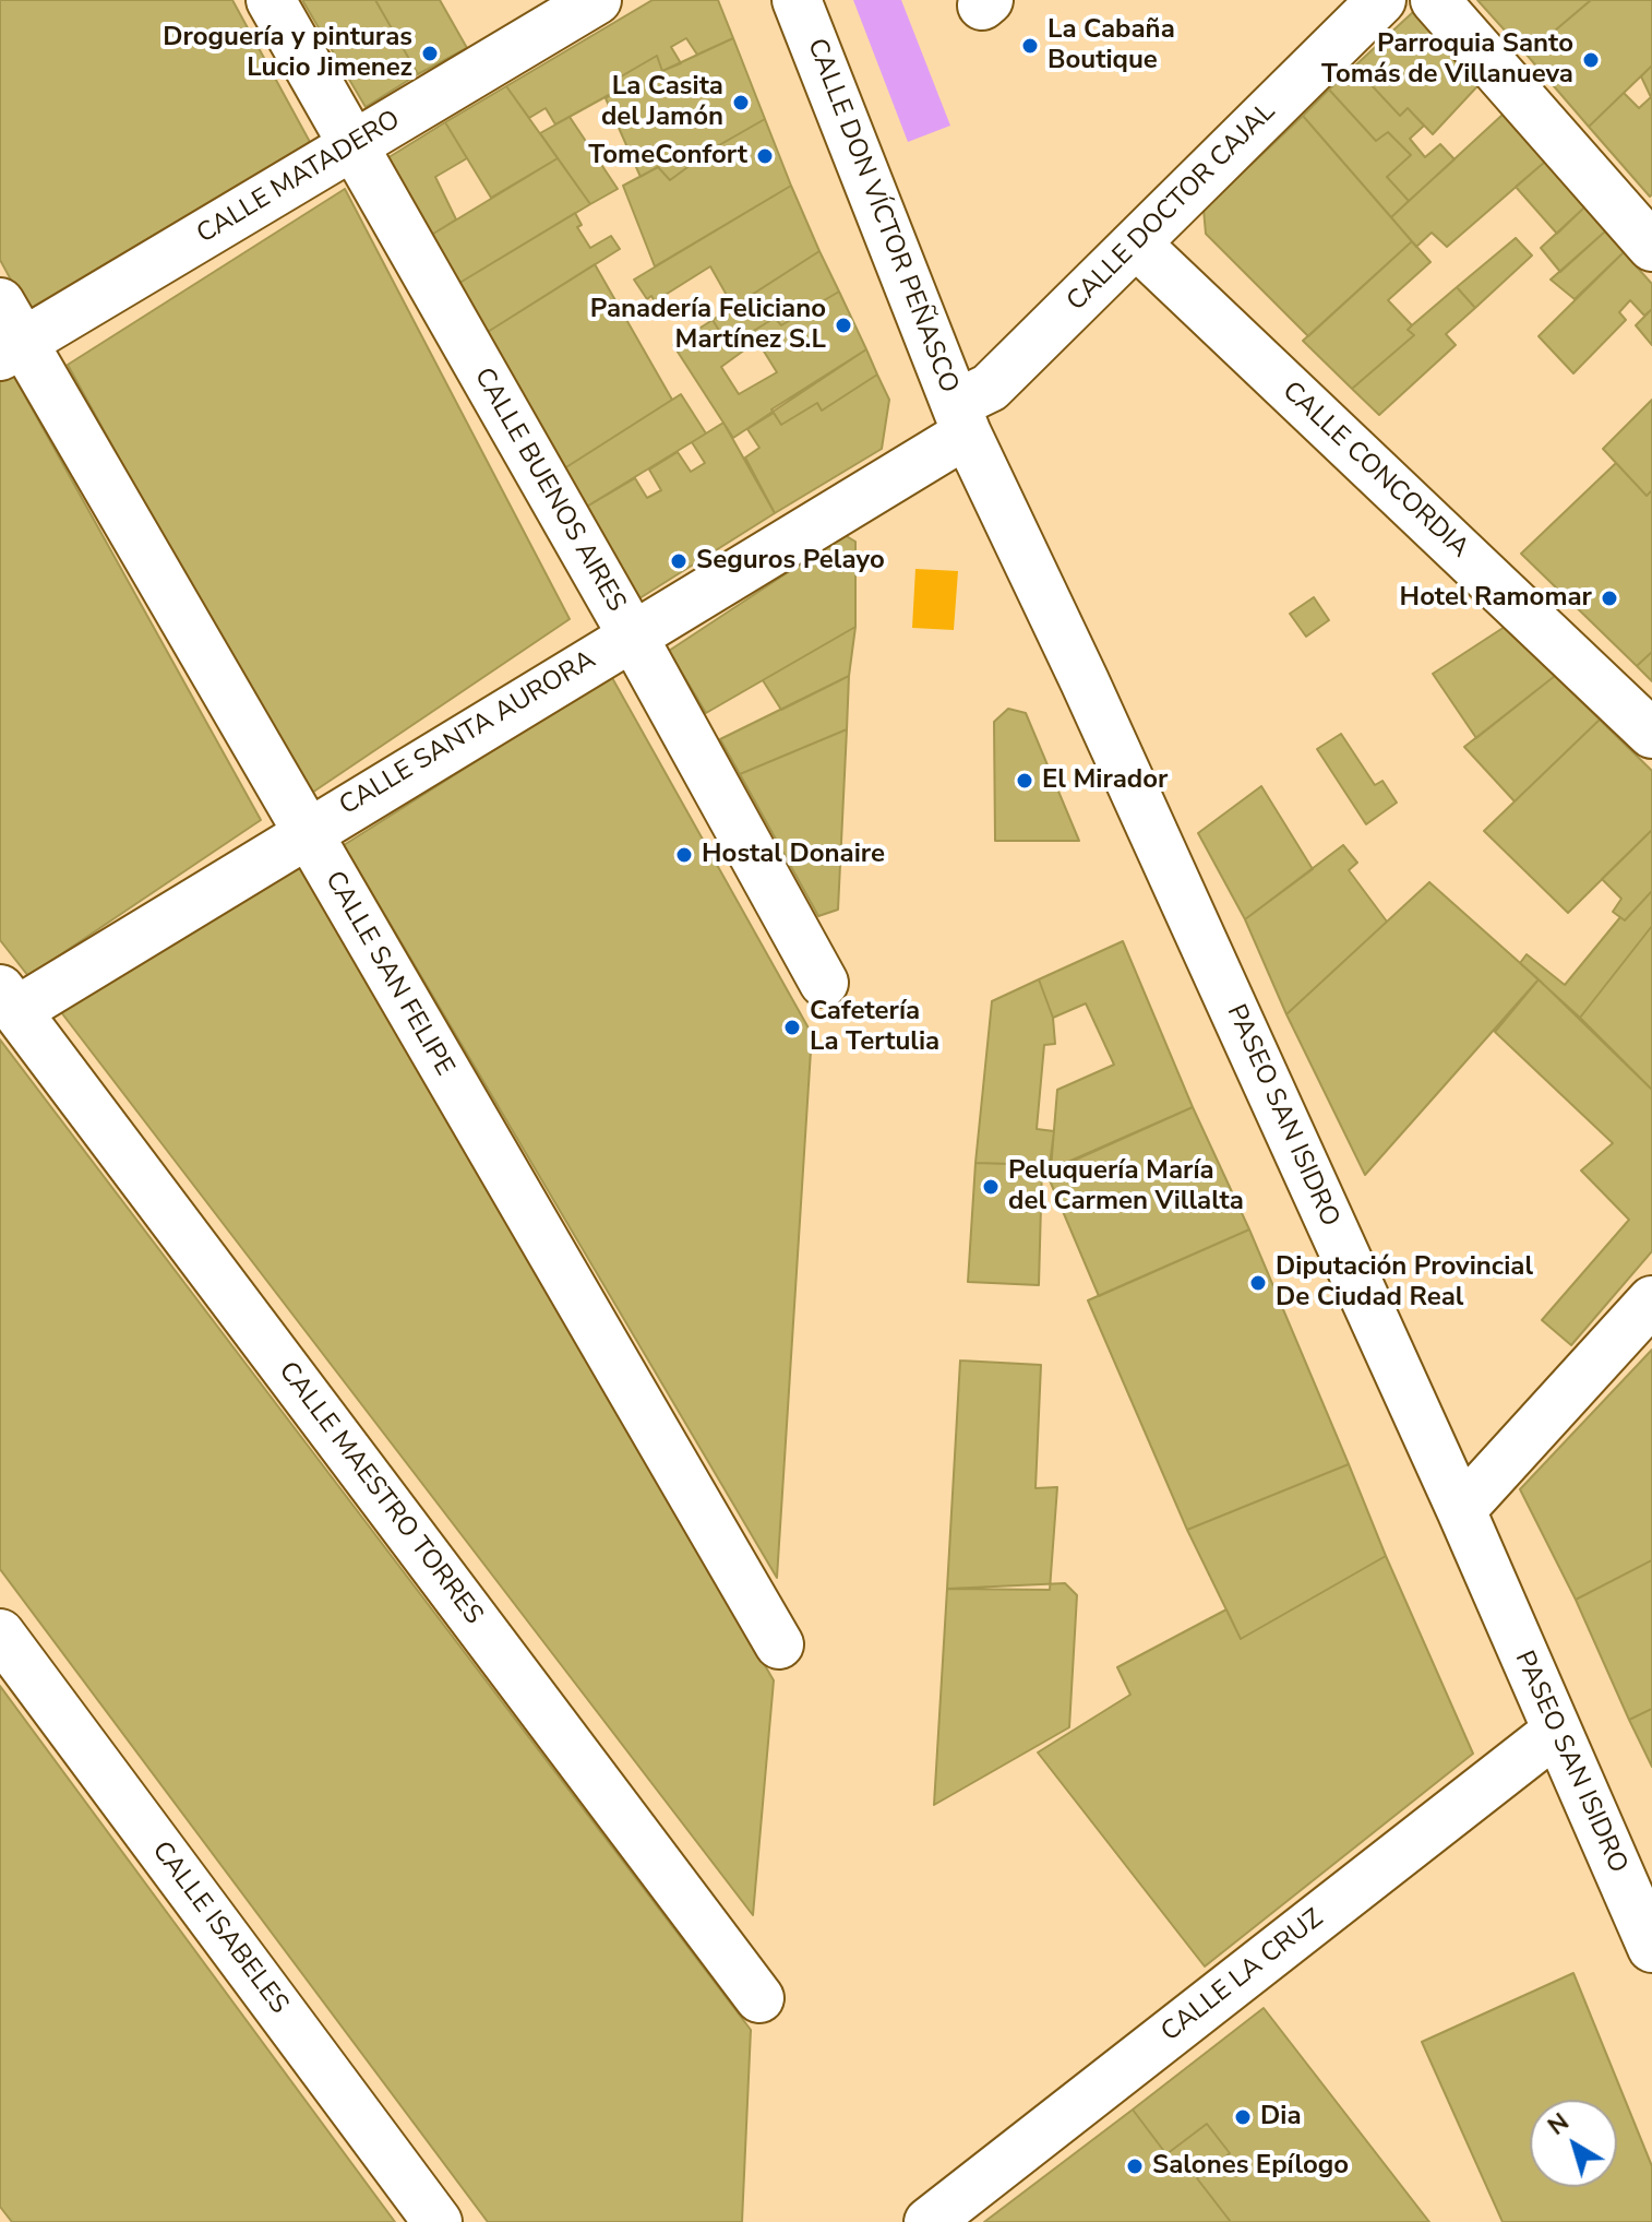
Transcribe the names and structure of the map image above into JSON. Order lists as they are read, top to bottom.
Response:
{
  "streets": {
    "street": [
      "CALLE MATADERO",
      "CALLE DOCTOR CAJAL",
      "CALLE DON VÍCTOR PEÑASCO",
      "CALLE CONCORDIA",
      "CALLE BUENOS AIRES",
      "CALLE SANTA AURORA",
      "CALLE SAN FELIPE",
      "PASEO SAN ISIDRO",
      "CALLE MAESTRO TORRES",
      "CALLE ISABELES",
      "CALLE LA CRUZ"
    ]
  },
  "crossings": [
    ["CALLE MATADERO", "CALLE BUENOS AIRES"],
    ["CALLE MATADERO", "CALLE SAN FELIPE"],
    ["CALLE DOCTOR CAJAL", "CALLE DON VÍCTOR PEÑASCO"],
    ["CALLE DOCTOR CAJAL", "CALLE CONCORDIA"],
    ["CALLE DOCTOR CAJAL", "CALLE SANTA AURORA"],
    ["CALLE DOCTOR CAJAL", "PASEO SAN ISIDRO"],
    ["CALLE DON VÍCTOR PEÑASCO", "CALLE SANTA AURORA"],
    ["CALLE DON VÍCTOR PEÑASCO", "PASEO SAN ISIDRO"],
    ["CALLE BUENOS AIRES", "CALLE SANTA AURORA"],
    ["CALLE SANTA AURORA", "CALLE SAN FELIPE"],
    ["CALLE SANTA AURORA", "PASEO SAN ISIDRO"],
    ["CALLE SANTA AURORA", "CALLE MAESTRO TORRES"],
    ["PASEO SAN ISIDRO", "CALLE LA CRUZ"]
  ],
  "places": [
    "La Cabaña Boutique",
    "Droguería y pinturas Lucio Jimenez",
    "Parroquia Santo Tomás de Villanueva",
    "La Casita del Jamón",
    "TomeConfort",
    "Panadería Feliciano Martínez S.L",
    "Seguros Pelayo",
    "Hotel Ramomar",
    "El Mirador",
    "Hostal Donaire",
    "Cafetería La Tertulia",
    "Peluquería María del Carmen Villalta",
    "Diputación Provincial De Ciudad Real",
    "Dia",
    "Salones Epílogo"
  ],
  "north": "top left"
}
